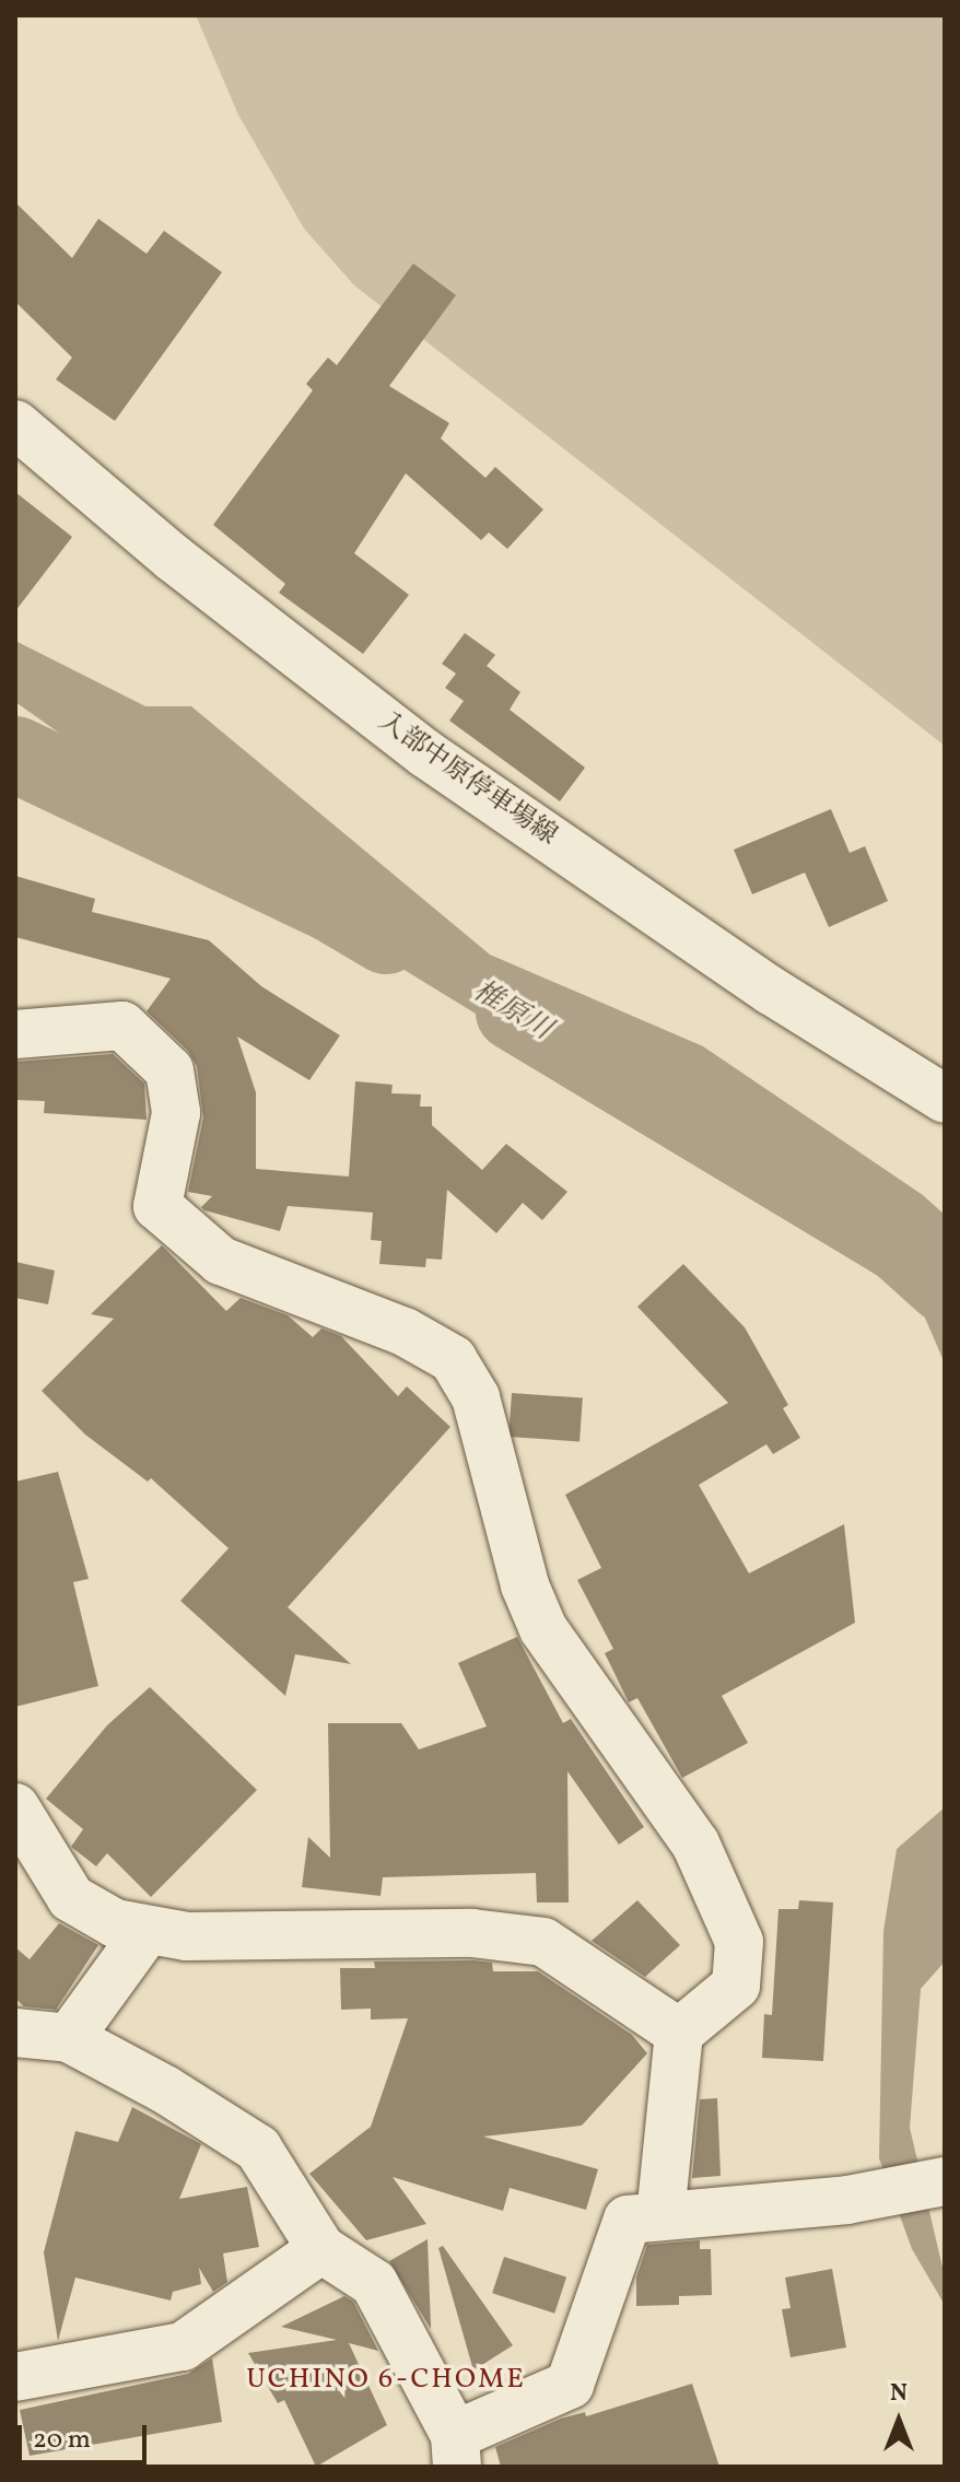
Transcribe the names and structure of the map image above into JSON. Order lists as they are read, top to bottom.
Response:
{
  "streets": {
    "street": ["入部中原停車場線"]
  },
  "districts": ["UCHINO 6-CHOME"],
  "water": ["椎原川"],
  "scale_bar": "20 m",
  "north": "top"
}
